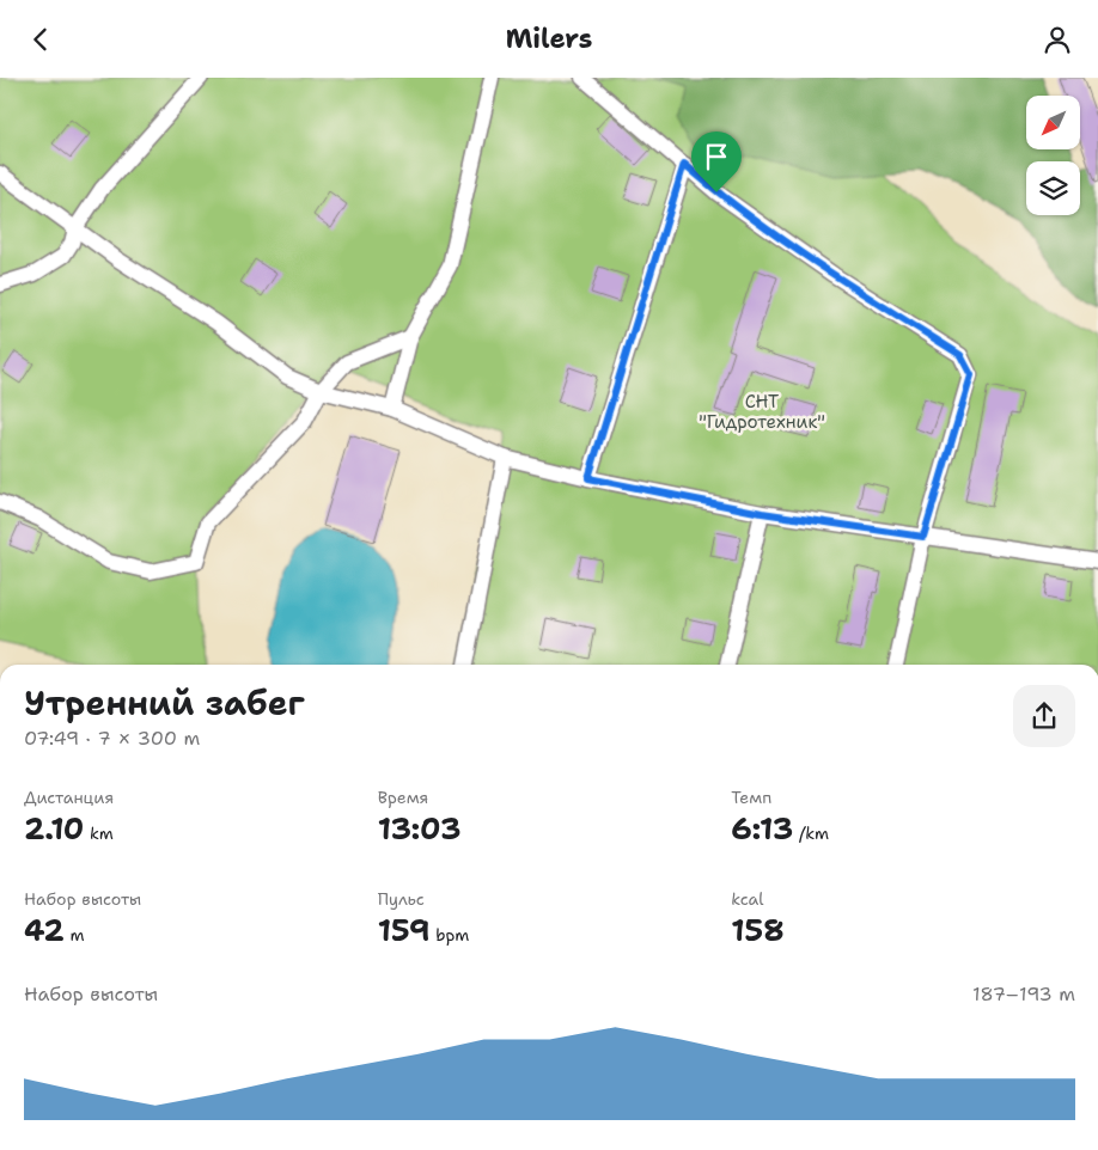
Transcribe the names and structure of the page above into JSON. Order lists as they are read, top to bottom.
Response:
{
  "parks": ["СНТ \"Гидротехник\""],
  "north": "bottom left",
  "page": {
    "header": "Milers",
    "heading": ["Утренний забег", "07:49 · 7 × 300 m"],
    "stats": [
      ["Дистанция", "2.10 km"],
      ["Время", "13:03"],
      ["Темп", "6:13 /km"],
      ["Набор высоты", "42 m"],
      ["Пульс", "159 bpm"],
      ["kcal", "158"]
    ],
    "chart": ["Набор высоты", "187–193 m"]
  }
}
